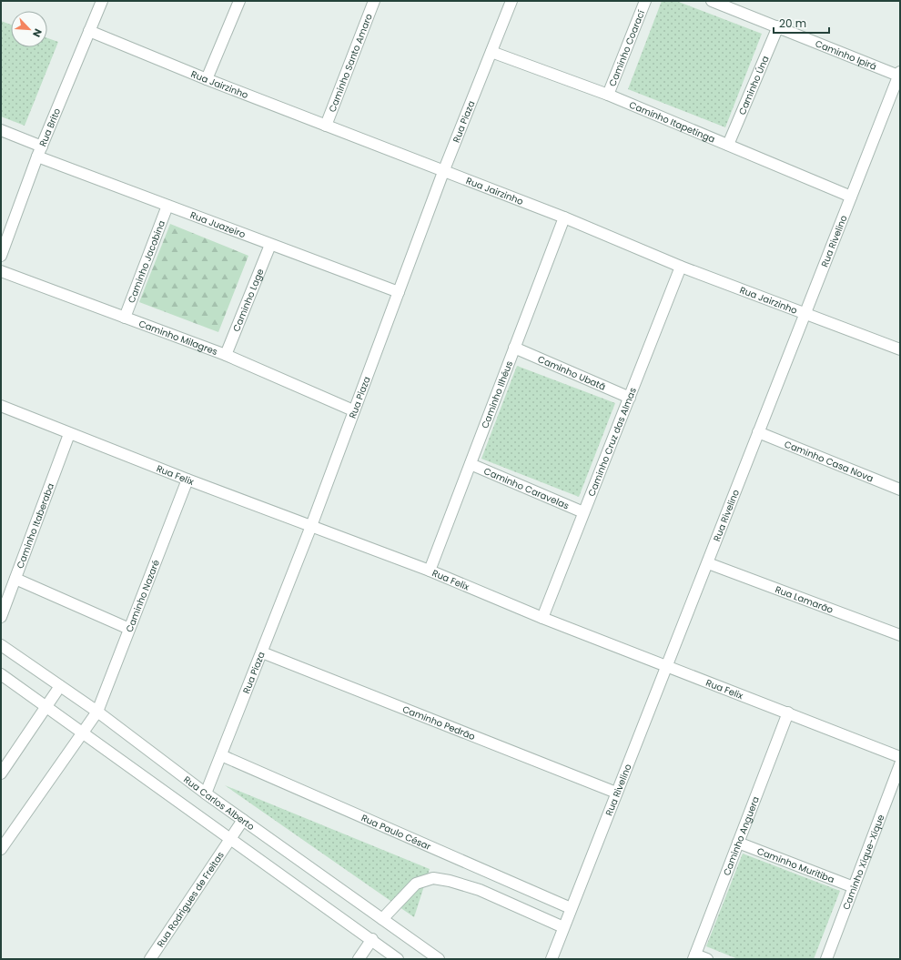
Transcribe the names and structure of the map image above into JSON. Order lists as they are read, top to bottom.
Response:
{
  "streets": {
    "street": [
      "Caminho Coarací",
      "Caminho Ipirá",
      "Caminho Santo Amaro",
      "Rua Jairzinho",
      "Caminho Úna",
      "Rua Piaza",
      "Caminho Itapetinga",
      "Rua Brito",
      "Rua Juazeiro",
      "Rua Rivelino",
      "Caminho Jacobina",
      "Caminho Lage",
      "Caminho Milagres",
      "Caminho Ubatã",
      "Caminho Ilhéus",
      "Caminho Cruz das Almas",
      "Caminho Casa Nova",
      "Rua Felix",
      "Caminho Caravelas",
      "Caminho Itaberaba",
      "Caminho Nazaré",
      "Rua Lamarão",
      "Caminho Pedrão",
      "Rua Carlos Alberto",
      "Rua Paulo César",
      "Caminho Anguera",
      "Caminho Xique-Xique",
      "Caminho Muritiba",
      "Rua Rodrigues de Freitas"
    ]
  },
  "crossings": [
    ["Caminho Coarací", "Caminho Itapetinga"],
    ["Caminho Ipirá", "Caminho Úna"],
    ["Caminho Ipirá", "Rua Rivelino"],
    ["Caminho Santo Amaro", "Rua Jairzinho"],
    ["Rua Jairzinho", "Rua Piaza"],
    ["Rua Jairzinho", "Rua Brito"],
    ["Rua Jairzinho", "Rua Rivelino"],
    ["Rua Jairzinho", "Caminho Ilhéus"],
    ["Rua Jairzinho", "Caminho Cruz das Almas"],
    ["Caminho Úna", "Caminho Itapetinga"],
    ["Rua Piaza", "Caminho Itapetinga"],
    ["Rua Piaza", "Rua Juazeiro"],
    ["Rua Piaza", "Caminho Milagres"],
    ["Rua Piaza", "Rua Felix"],
    ["Rua Piaza", "Caminho Pedrão"],
    ["Rua Piaza", "Rua Carlos Alberto"],
    ["Rua Piaza", "Rua Paulo César"],
    ["Caminho Itapetinga", "Rua Rivelino"],
    ["Rua Brito", "Rua Juazeiro"],
    ["Rua Juazeiro", "Caminho Jacobina"],
    ["Rua Juazeiro", "Caminho Lage"],
    ["Rua Rivelino", "Caminho Casa Nova"],
    ["Rua Rivelino", "Rua Felix"],
    ["Rua Rivelino", "Rua Lamarão"],
    ["Rua Rivelino", "Caminho Pedrão"],
    ["Rua Rivelino", "Rua Paulo César"],
    ["Caminho Jacobina", "Caminho Milagres"],
    ["Caminho Lage", "Caminho Milagres"],
    ["Caminho Ubatã", "Caminho Ilhéus"],
    ["Caminho Ubatã", "Caminho Cruz das Almas"],
    ["Caminho Ilhéus", "Rua Felix"],
    ["Caminho Ilhéus", "Caminho Caravelas"],
    ["Caminho Cruz das Almas", "Rua Felix"],
    ["Caminho Cruz das Almas", "Caminho Caravelas"],
    ["Rua Felix", "Caminho Itaberaba"],
    ["Rua Felix", "Caminho Nazaré"],
    ["Rua Felix", "Caminho Anguera"],
    ["Caminho Nazaré", "Rua Carlos Alberto"],
    ["Rua Carlos Alberto", "Rua Rodrigues de Freitas"],
    ["Caminho Anguera", "Caminho Muritiba"],
    ["Caminho Xique-Xique", "Caminho Muritiba"]
  ],
  "scale_bar": "20 m",
  "north": "bottom right"
}
